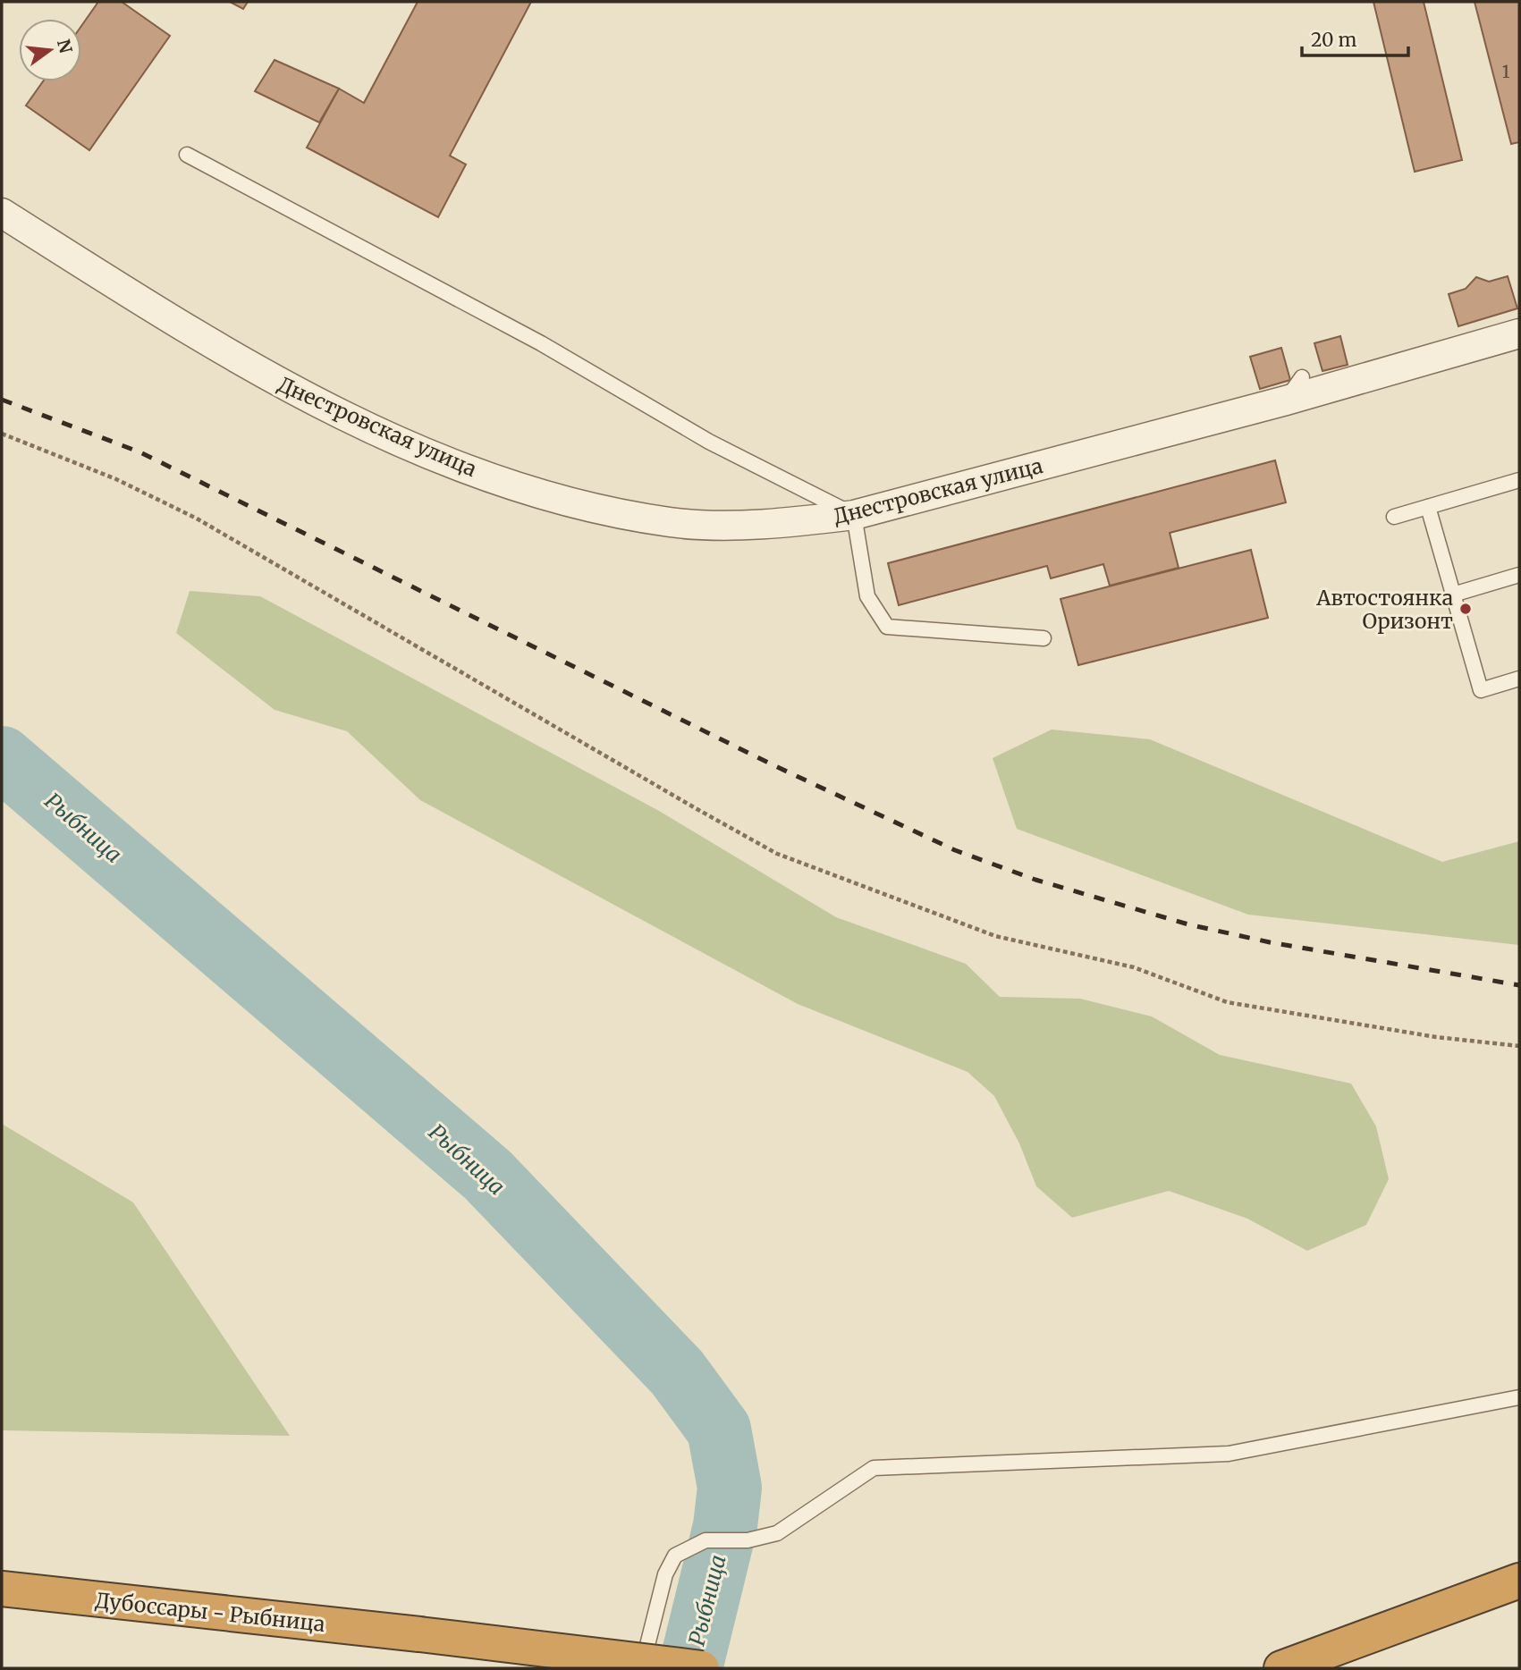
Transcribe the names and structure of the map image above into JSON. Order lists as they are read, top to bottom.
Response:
{
  "streets": {
    "highway": ["Дубоссары - Рыбница"],
    "street": ["Днестровская улица"]
  },
  "water": ["Рыбница"],
  "places": ["Автостоянка Оризонт"],
  "house_numbers": ["1"],
  "scale_bar": "20 m",
  "north": "right"
}
